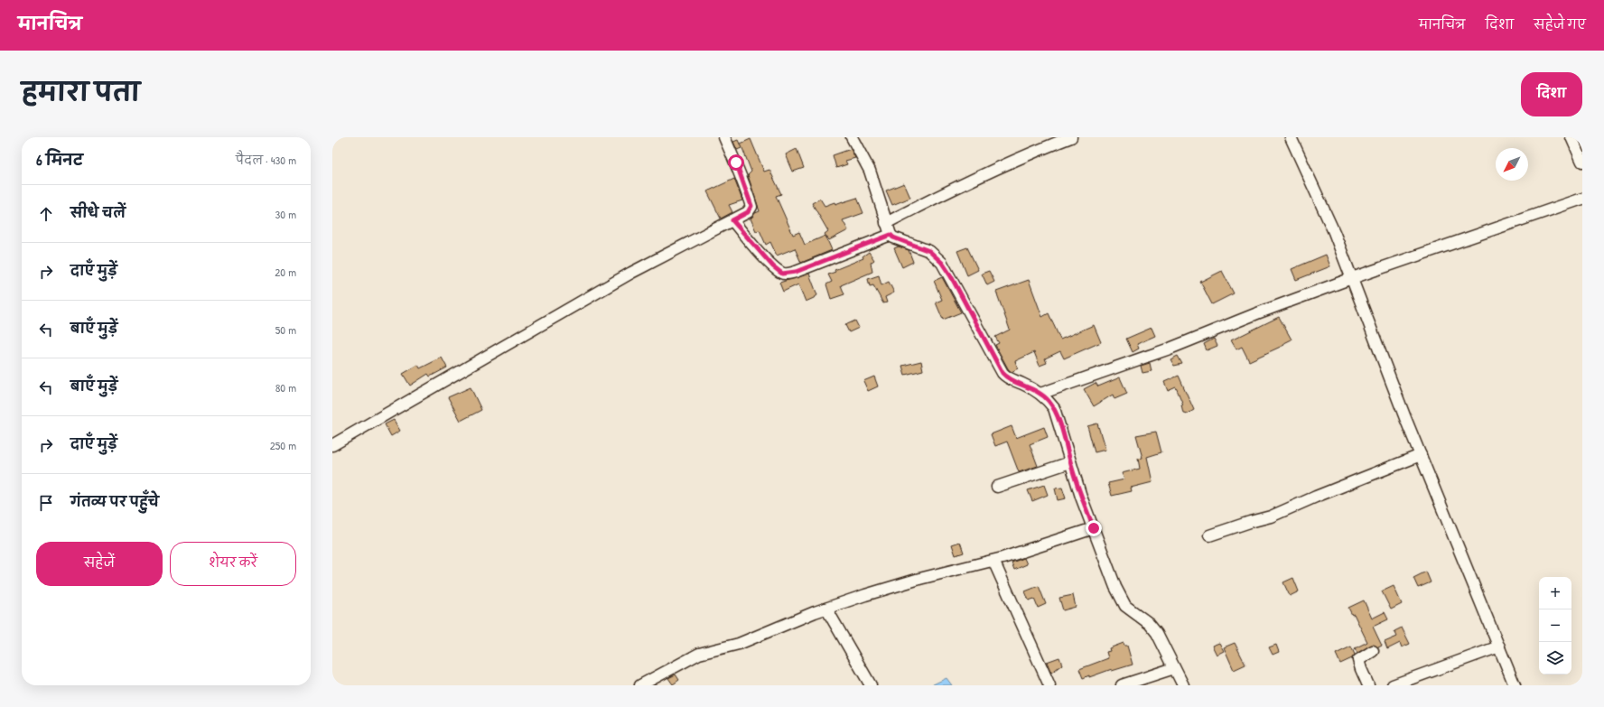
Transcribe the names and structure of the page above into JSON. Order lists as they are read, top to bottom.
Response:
{
  "north": "bottom left",
  "page": {
    "header": "मानचित्र",
    "nav": ["मानचित्र", "दिशा", "सहेजे गए"],
    "title": "हमारा पता",
    "buttons": [
      "दिशा",
      ["सहेजें", "शेयर करें"]
    ],
    "heading": ["6 मिनट", "पैदल · 430 m"],
    "list": [
      ["सीधे चलें", "30 m"],
      ["दाएँ मुड़ें", "20 m"],
      ["बाएँ मुड़ें", "50 m"],
      ["बाएँ मुड़ें", "80 m"],
      ["दाएँ मुड़ें", "250 m"],
      "गंतव्य पर पहुँचे"
    ],
    "map_buttons": ["+", "−"]
  }
}
